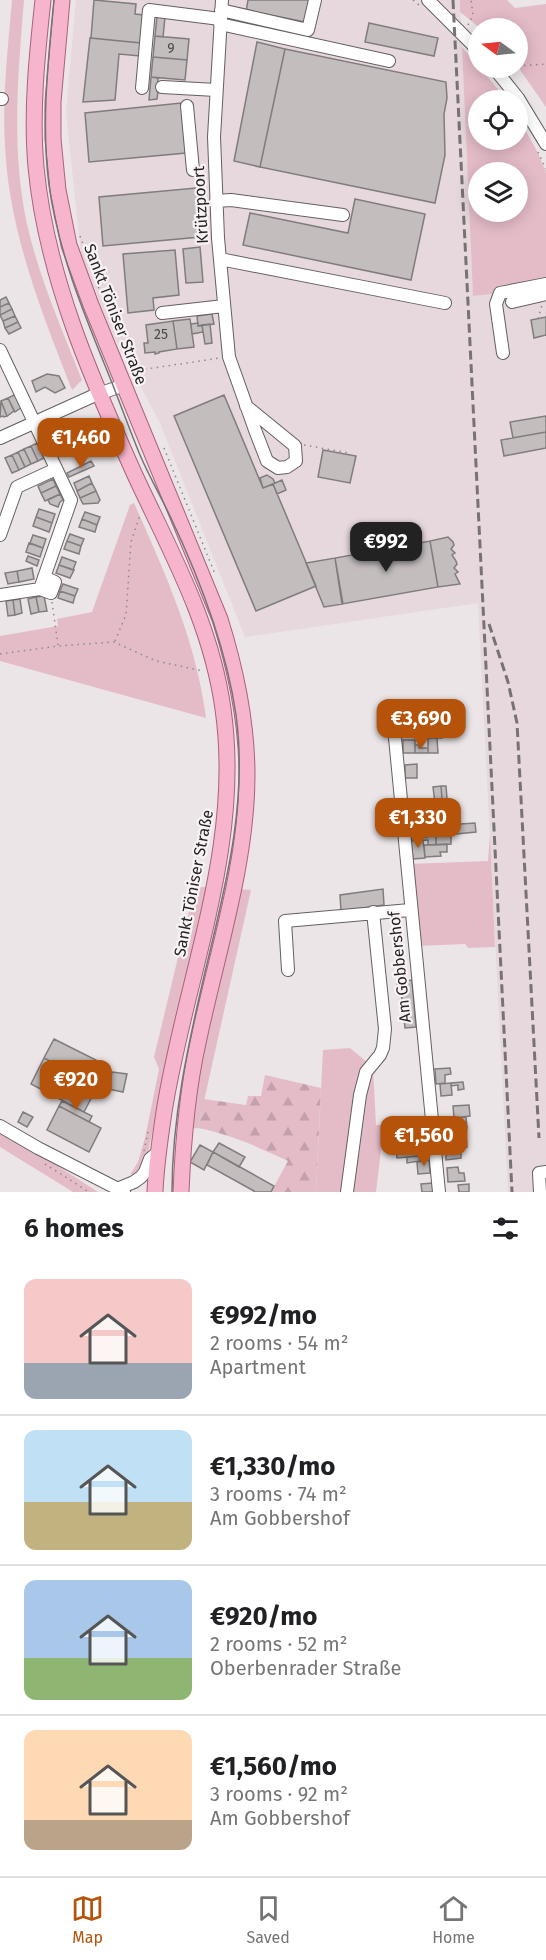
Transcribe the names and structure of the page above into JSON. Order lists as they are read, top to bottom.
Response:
{
  "streets": {
    "main road": ["Sankt Töniser Straße"],
    "street": ["Krützpoort", "Am Gobbershof"]
  },
  "house_numbers": ["9", "25"],
  "north": "left",
  "page": {
    "price": [
      "€1,460",
      "€992",
      "€3,690",
      "€1,330",
      "€920",
      "€1,560"
    ],
    "heading": "6 homes",
    "list": [
      {
        "name": "€992/mo",
        "note": "2 rooms · 54 m² · Apartment"
      },
      {
        "name": "€1,330/mo",
        "note": "3 rooms · 74 m² · Am Gobbershof"
      },
      {
        "name": "€920/mo",
        "note": "2 rooms · 52 m² · Oberbenrader Straße"
      },
      {
        "name": "€1,560/mo",
        "note": "3 rooms · 92 m² · Am Gobbershof"
      }
    ],
    "tabs": ["Map", "Saved", "Home"]
  }
}
